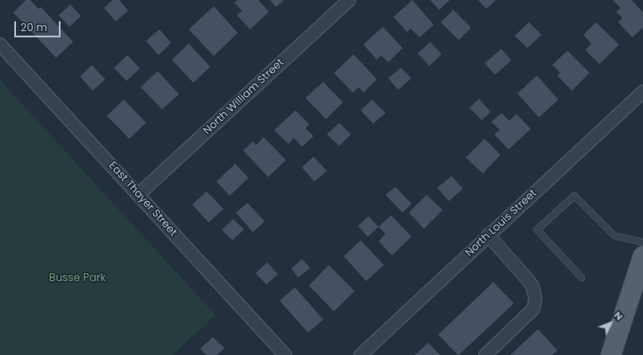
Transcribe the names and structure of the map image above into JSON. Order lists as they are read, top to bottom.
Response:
{
  "streets": {
    "street": ["North William Street", "East Thayer Street", "North Louis Street"]
  },
  "crossings": [
    ["North William Street", "East Thayer Street"]
  ],
  "parks": ["Busse Park"],
  "scale_bar": "20 m",
  "north": "top right"
}
